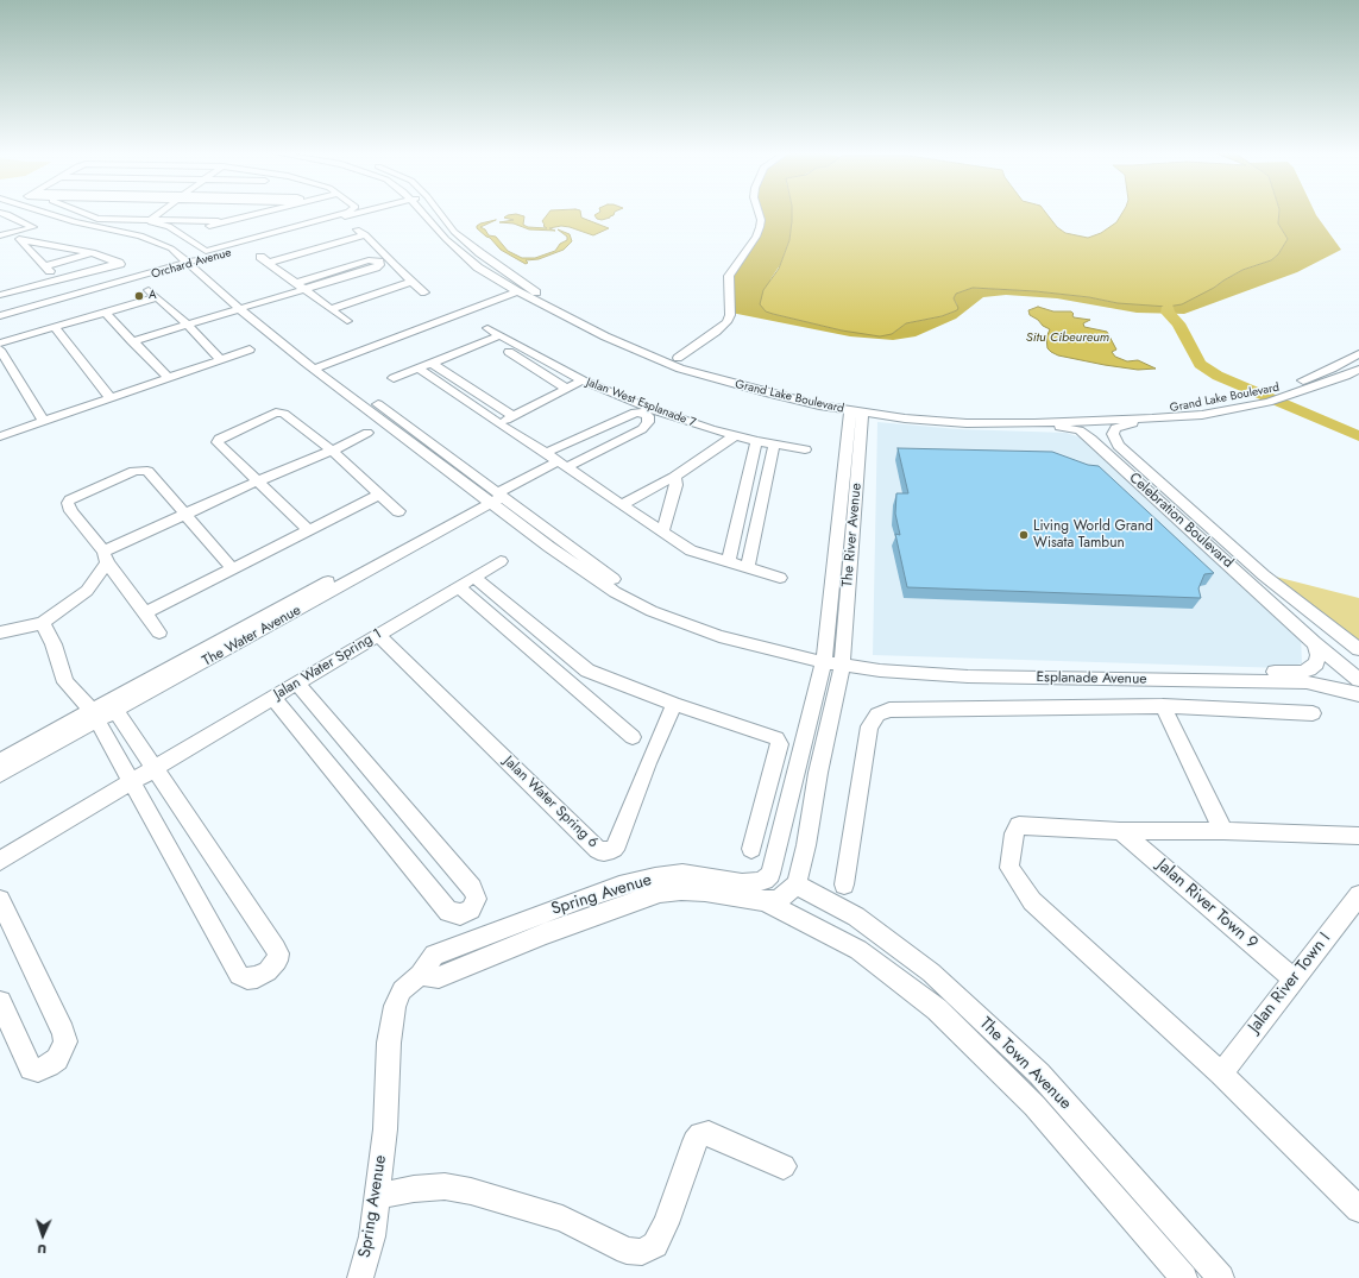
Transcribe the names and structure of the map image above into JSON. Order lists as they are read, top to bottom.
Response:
{
  "streets": {
    "street": [
      "Orchard Avenue",
      "Grand Lake Boulevard",
      "Jalan West Esplanade 7",
      "Celebration Boulevard",
      "The River Avenue",
      "The Water Avenue",
      "Jalan Water Spring 1",
      "Esplanade Avenue",
      "Jalan Water Spring 6",
      "Spring Avenue",
      "Jalan River Town 9",
      "Jalan River Town I",
      "The Town Avenue"
    ]
  },
  "crossings": [
    ["Grand Lake Boulevard", "Celebration Boulevard"],
    ["Grand Lake Boulevard", "The River Avenue"],
    ["Celebration Boulevard", "Esplanade Avenue"],
    ["The River Avenue", "Esplanade Avenue"],
    ["The River Avenue", "Spring Avenue"],
    ["The Water Avenue", "Esplanade Avenue"],
    ["Jalan Water Spring 1", "Jalan Water Spring 6"],
    ["Esplanade Avenue", "Spring Avenue"],
    ["Spring Avenue", "The Town Avenue"],
    ["Jalan River Town 9", "Jalan River Town I"]
  ],
  "water": ["Situ Cibeureum"],
  "places": ["A", "Living World Grand Wisata Tambun"],
  "north": "bottom"
}
